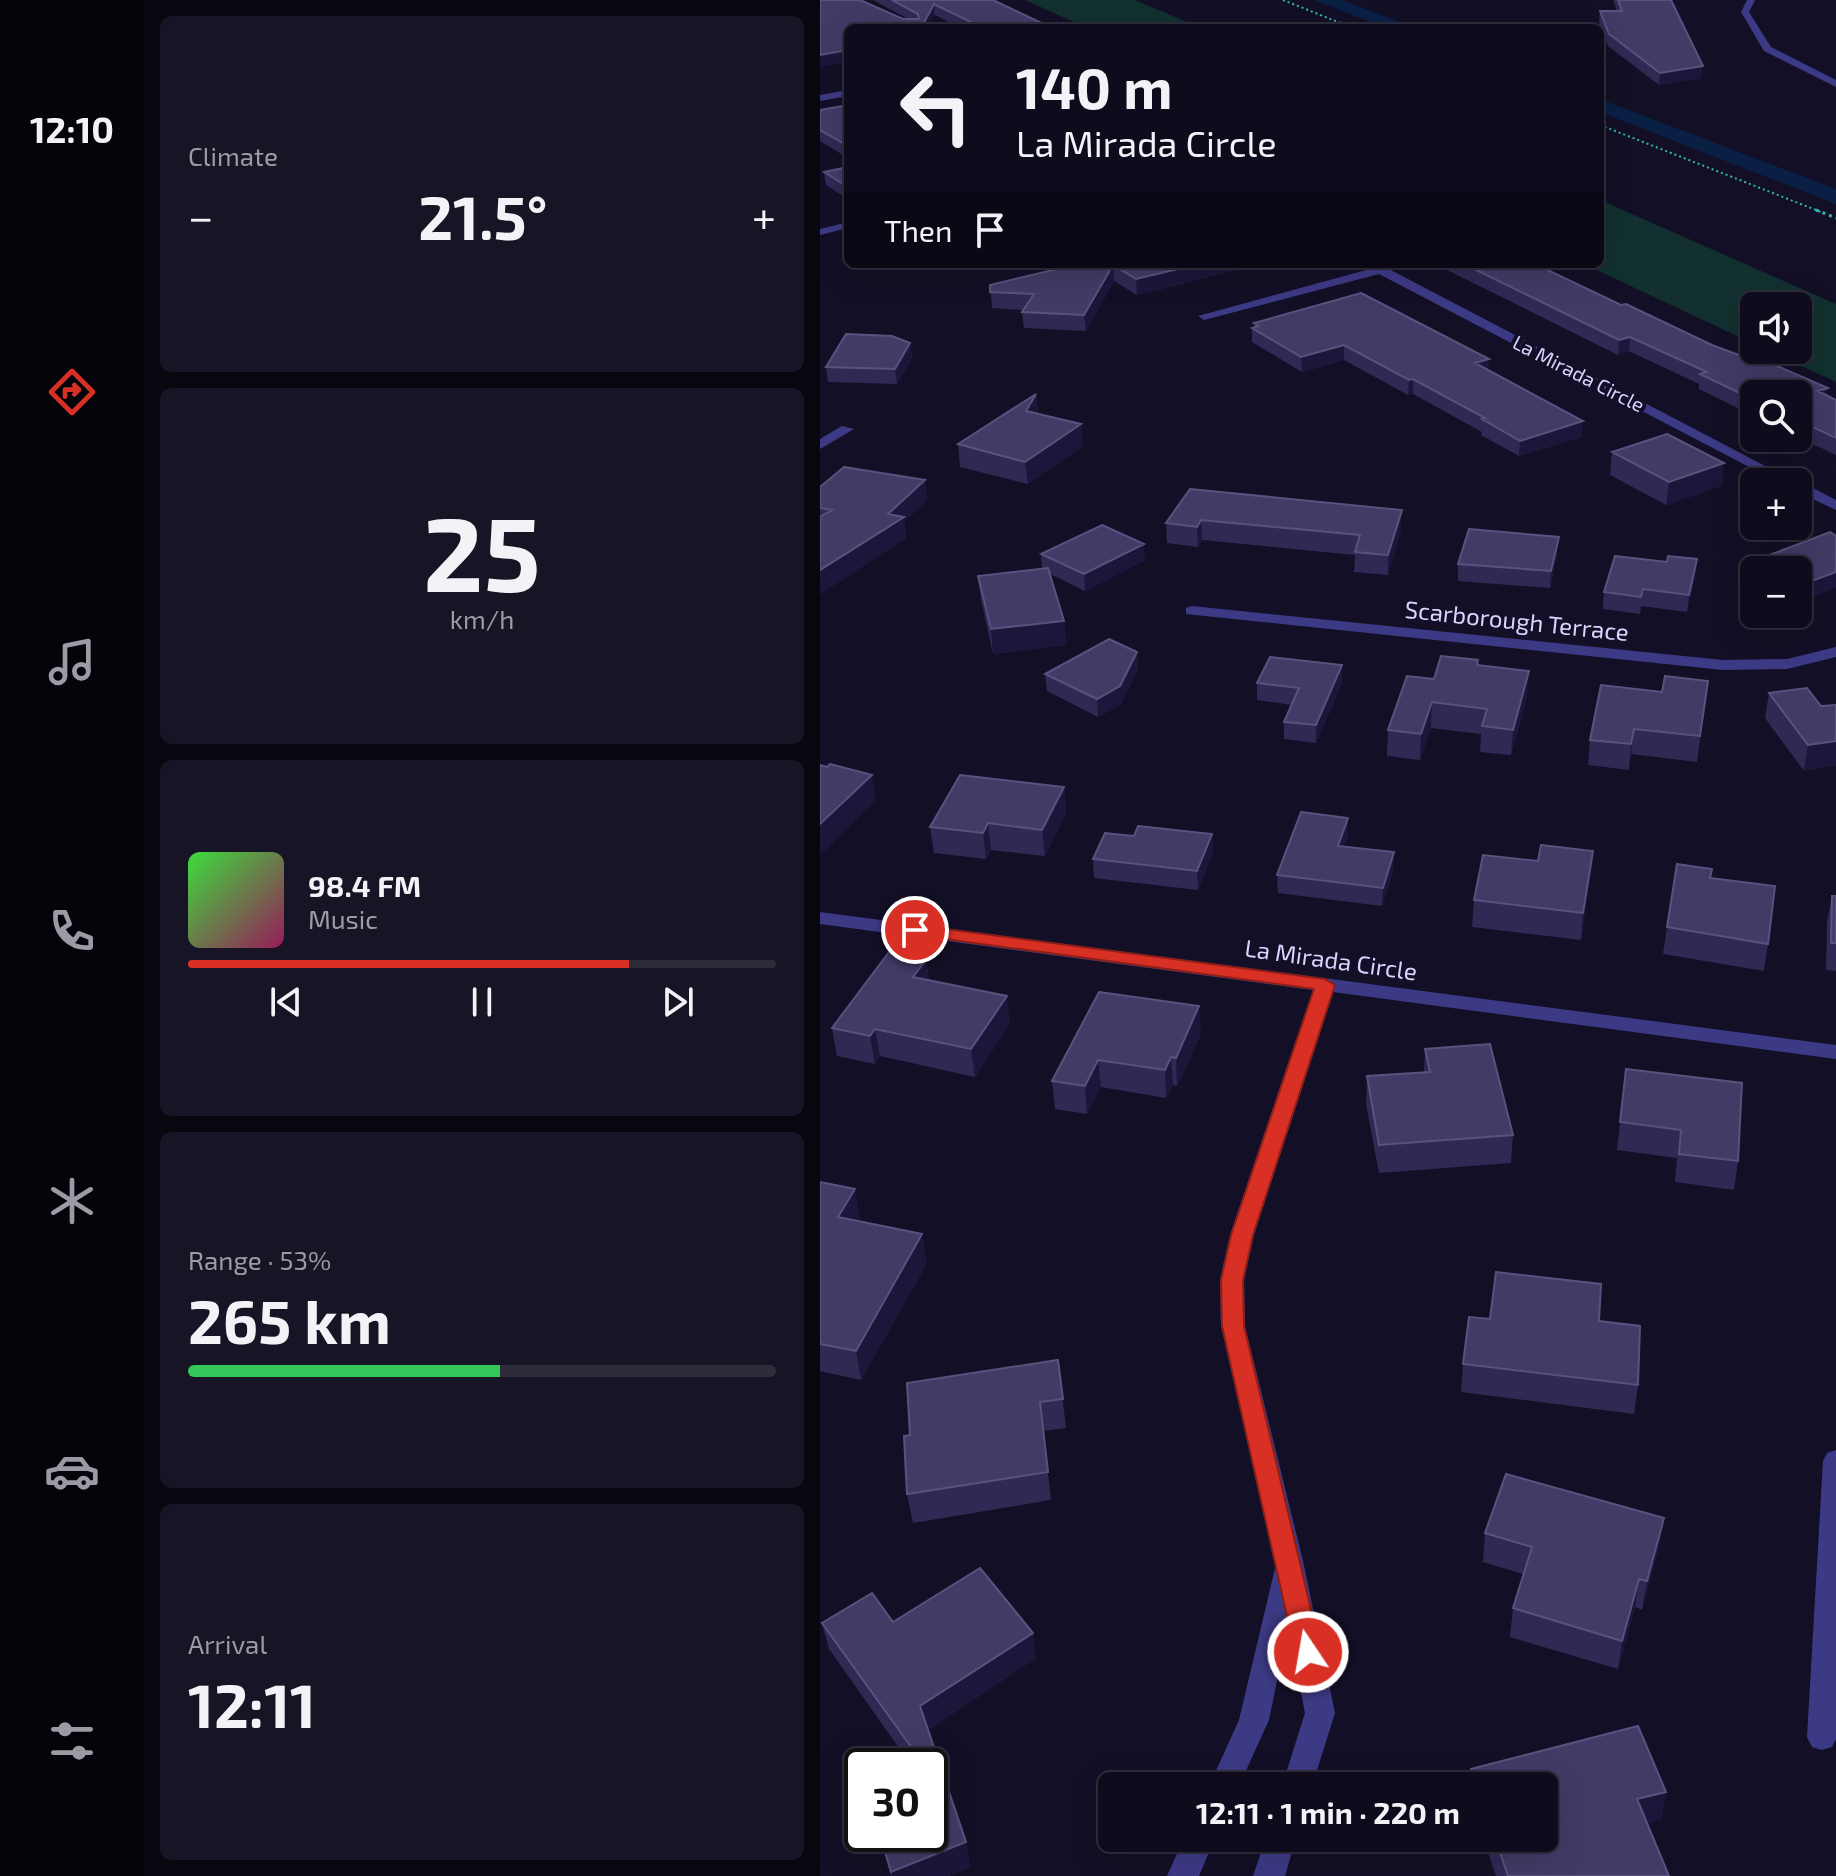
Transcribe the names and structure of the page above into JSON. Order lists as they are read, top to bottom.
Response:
{
  "streets": {
    "street": ["La Mirada Circle", "Scarborough Terrace"]
  },
  "page": {
    "tabs": "12:10",
    "tile": [
      "Climate",
      ["25", "km/h"],
      ["Range · 53%", "265 km"],
      ["Arrival", "12:11"]
    ],
    "turn": ["140 m", "La Mirada Circle"],
    "heat": ["−", "21.5°", "+"],
    "then": "Then",
    "map_buttons": ["+", "−"],
    "song": ["98.4 FM", "Music"],
    "limit": "30",
    "trip": "12:11 · 1 min · 220 m"
  }
}
